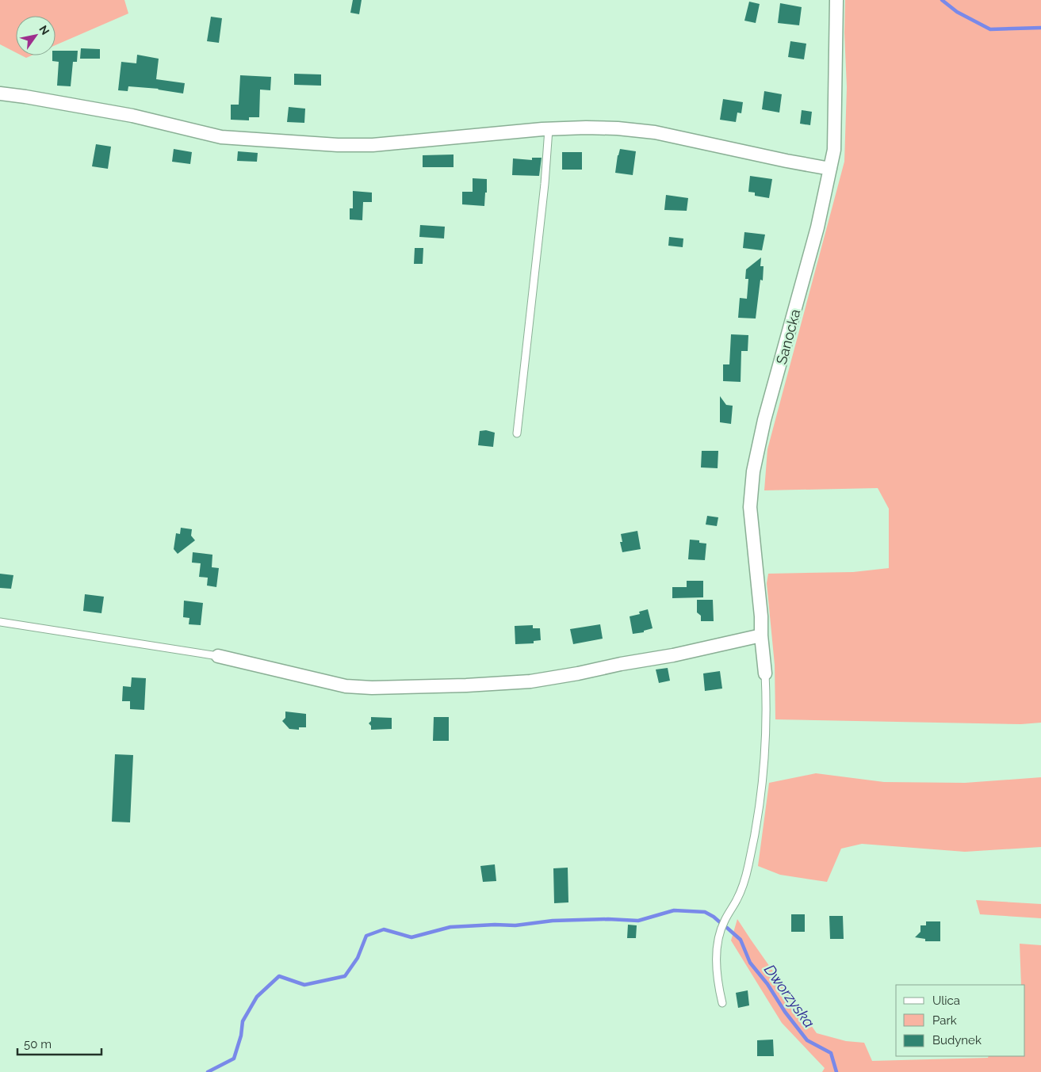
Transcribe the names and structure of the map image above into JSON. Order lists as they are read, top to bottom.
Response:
{
  "streets": {
    "street": ["Sanocka"]
  },
  "water": ["Dworzyska"],
  "legend": ["Ulica", "Park", "Budynek"],
  "scale_bar": "50 m",
  "north": "top right"
}
